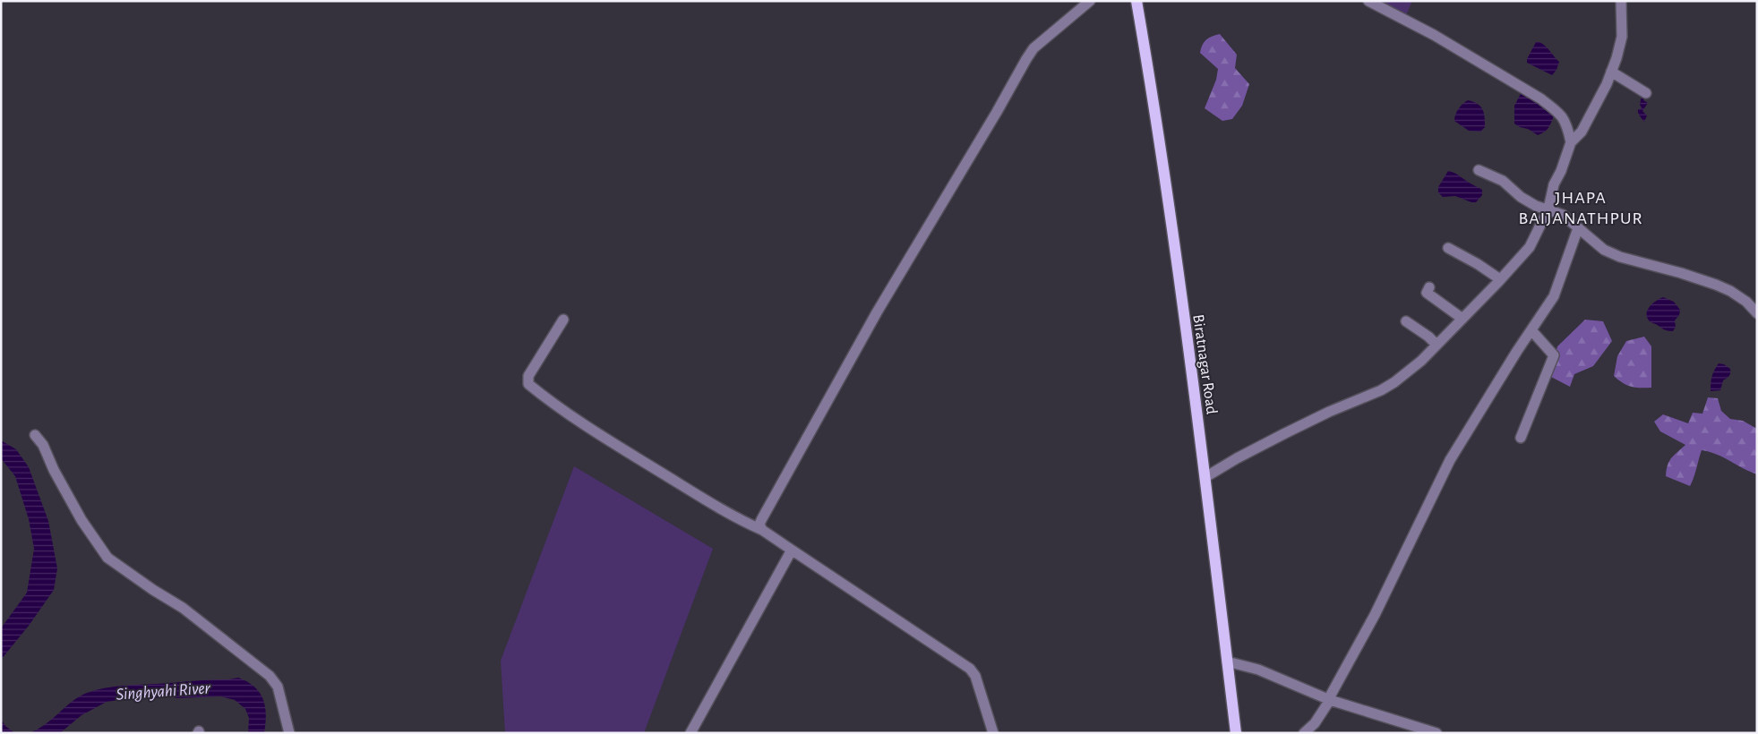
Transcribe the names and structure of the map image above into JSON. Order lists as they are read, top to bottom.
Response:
{
  "streets": {
    "main road": ["Biratnagar Road"]
  },
  "districts": ["JHAPA BAIJANATHPUR"],
  "water": ["Singhyahi River"]
}
